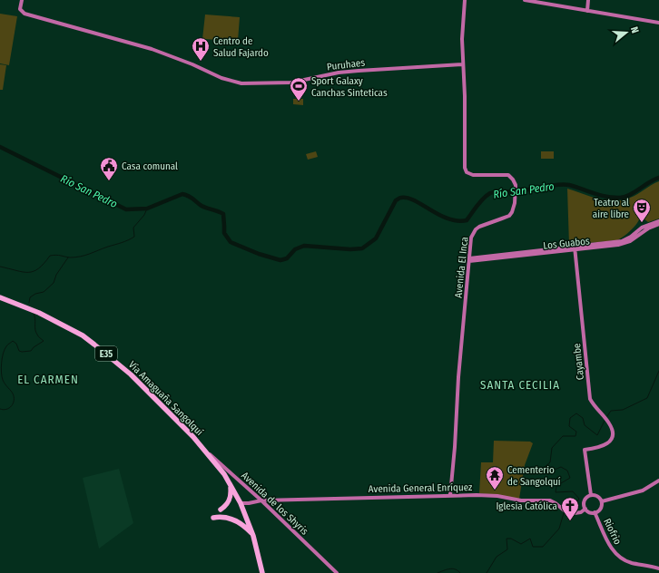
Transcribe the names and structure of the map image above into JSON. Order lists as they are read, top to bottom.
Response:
{
  "streets": {
    "highway": ["E35", "Vía Amaguaña Sangolquí"],
    "street": [
      "Puruhaes",
      "Los Guabos",
      "Avenida El Inca",
      "Cayambe",
      "Avenida General Enríquez",
      "Avenida de los Shyris",
      "Riofrìo"
    ]
  },
  "crossings": [
    ["Puruhaes", "Avenida El Inca"],
    ["Los Guabos", "Avenida El Inca"],
    ["Los Guabos", "Cayambe"],
    ["Avenida El Inca", "Avenida General Enríquez"],
    ["E35", "Vía Amaguaña Sangolquí"],
    ["E35", "Avenida General Enríquez"],
    ["Cayambe", "Avenida General Enríquez"],
    ["Cayambe", "Riofrìo"],
    ["Vía Amaguaña Sangolquí", "Avenida de los Shyris"],
    ["Avenida General Enríquez", "Avenida de los Shyris"],
    ["Avenida General Enríquez", "Riofrìo"]
  ],
  "districts": ["EL CARMEN", "SANTA CECILIA"],
  "water": ["Río San Pedro"],
  "places": {
    "hospital": ["Centro de Salud Fajardo"],
    "sports": ["Sport Galaxy Canchas Sinteticas"],
    "public building": ["Casa comunal"],
    "theatre": ["Teatro al aire libre"],
    "temple": ["Cementerio de Sangolquí"],
    "church": ["Iglesia Católica"]
  },
  "north": "right"
}
